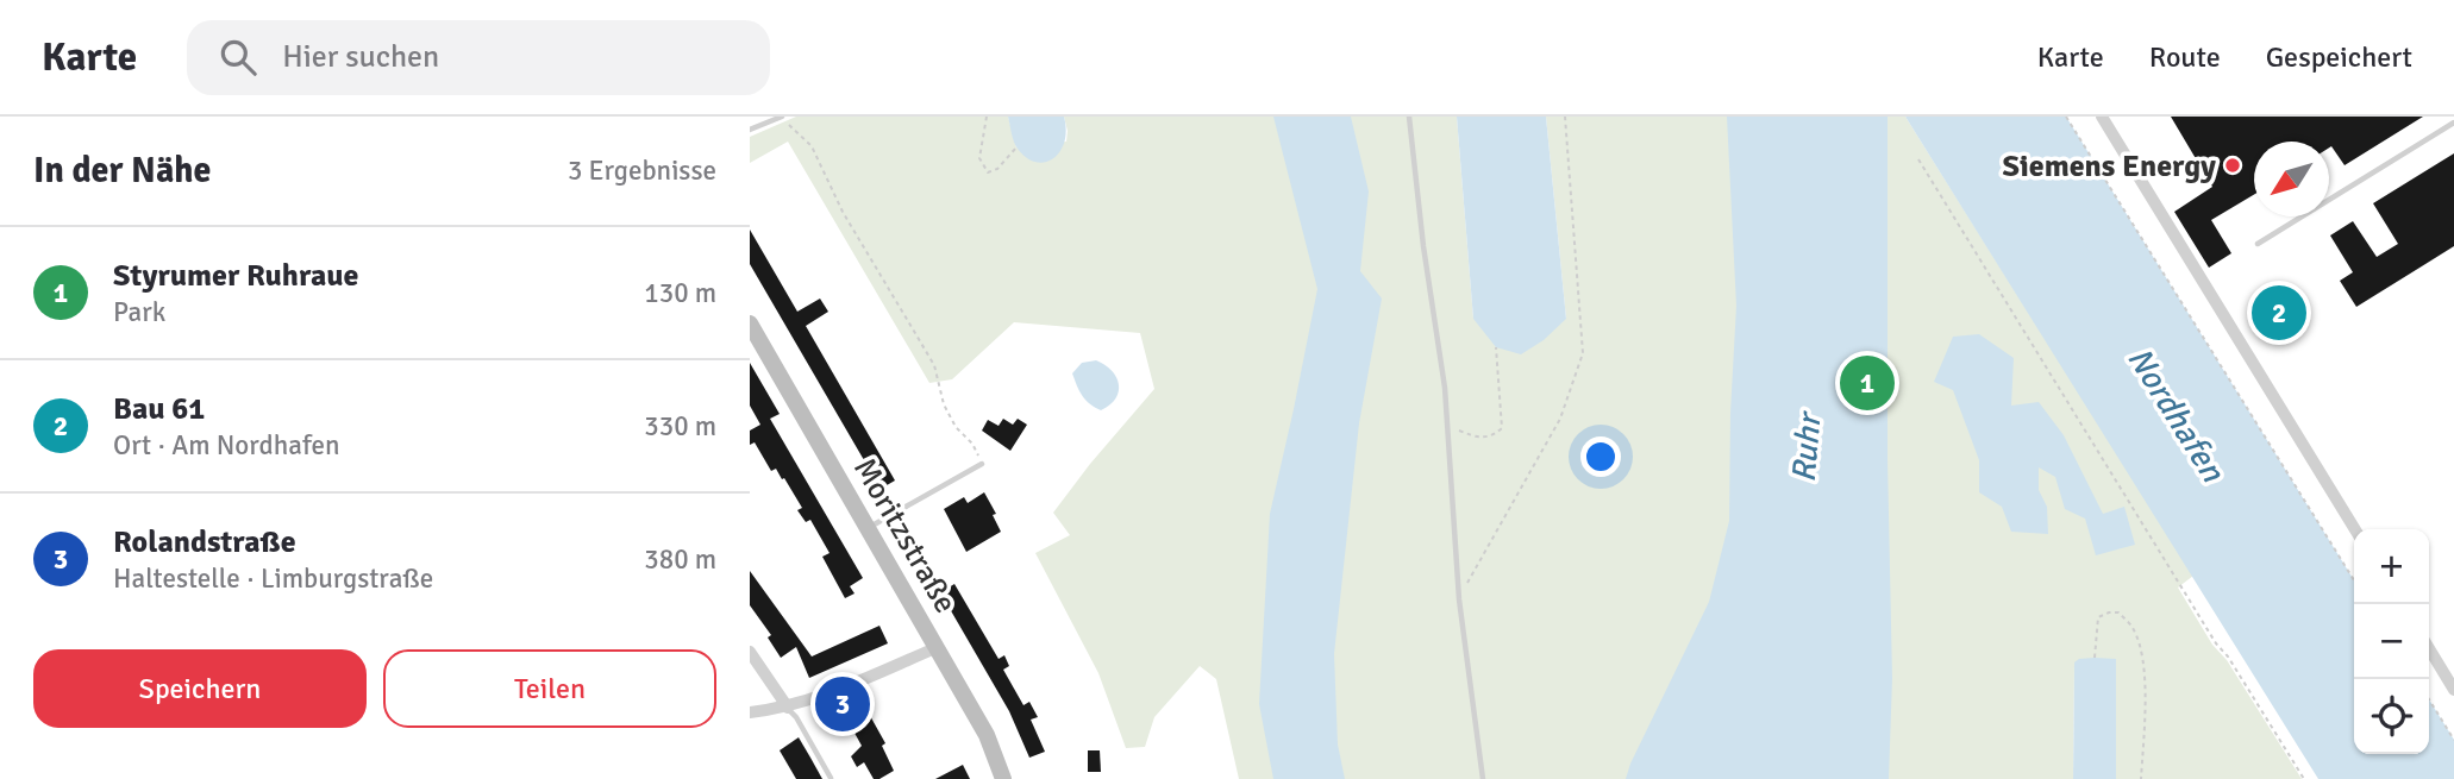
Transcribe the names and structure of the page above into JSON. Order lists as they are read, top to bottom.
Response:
{
  "streets": {
    "main road": ["Moritzstraße"]
  },
  "water": ["Nordhafen", "Ruhr"],
  "places": ["Siemens Energy"],
  "north": "bottom left",
  "page": {
    "header": "Karte",
    "search": "Hier suchen",
    "nav": ["Karte", "Route", "Gespeichert"],
    "heading": ["In der Nähe", "3 Ergebnisse"],
    "list": [
      {
        "mark": "1",
        "name": "Styrumer Ruhraue",
        "note": "Park",
        "value": "130 m"
      },
      {
        "mark": "2",
        "name": "Bau 61",
        "note": "Ort · Am Nordhafen",
        "value": "330 m"
      },
      {
        "mark": "3",
        "name": "Rolandstraße",
        "note": "Haltestelle · Limburgstraße",
        "value": "380 m"
      }
    ],
    "pins": ["2", "1", "3"],
    "map_buttons": ["+", "−"],
    "buttons": ["Speichern", "Teilen"]
  }
}
